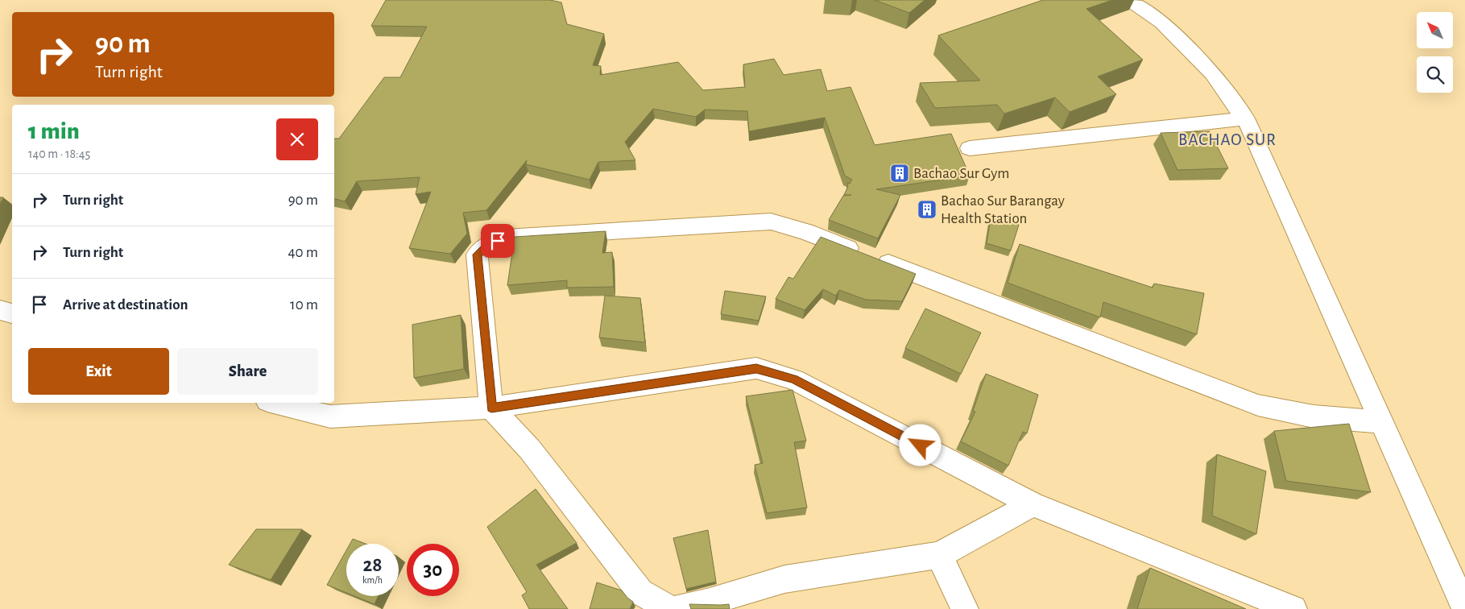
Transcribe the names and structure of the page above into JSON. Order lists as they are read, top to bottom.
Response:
{
  "districts": ["BACHAO SUR"],
  "places": {
    "building": ["Bachao Sur Gym", "Bachao Sur Barangay Health Station"]
  },
  "north": "top left",
  "page": {
    "turn": ["90 m", "Turn right"],
    "heading": ["1 min", "140 m · 18:45"],
    "list": [
      {
        "name": "Turn right",
        "value": "90 m"
      },
      {
        "name": "Turn right",
        "value": "40 m"
      },
      {
        "name": "Arrive at destination",
        "value": "10 m"
      }
    ],
    "buttons": ["Exit", "Share"],
    "speed": "28 km/h",
    "limit": "30"
  }
}
